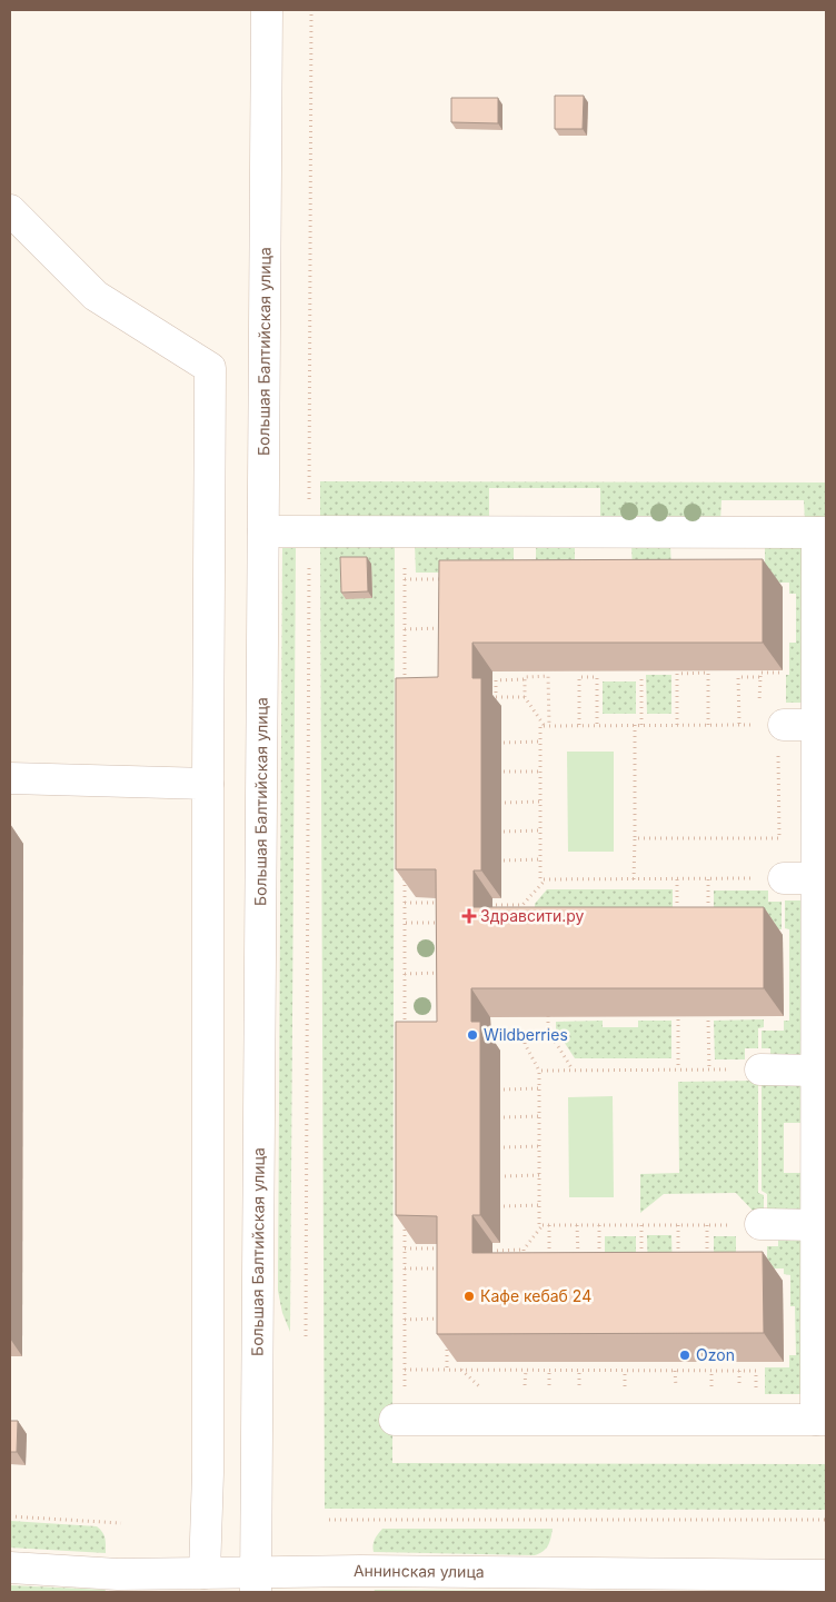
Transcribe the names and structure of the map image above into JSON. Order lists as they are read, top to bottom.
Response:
{
  "streets": {
    "street": ["Большая Балтийская улица", "Аннинская улица"]
  },
  "crossings": [
    ["Большая Балтийская улица", "Аннинская улица"]
  ],
  "places": {
    "health": ["Здравсити.ру"],
    "other": ["Wildberries", "Кафе кебаб 24", "Ozon"]
  }
}
